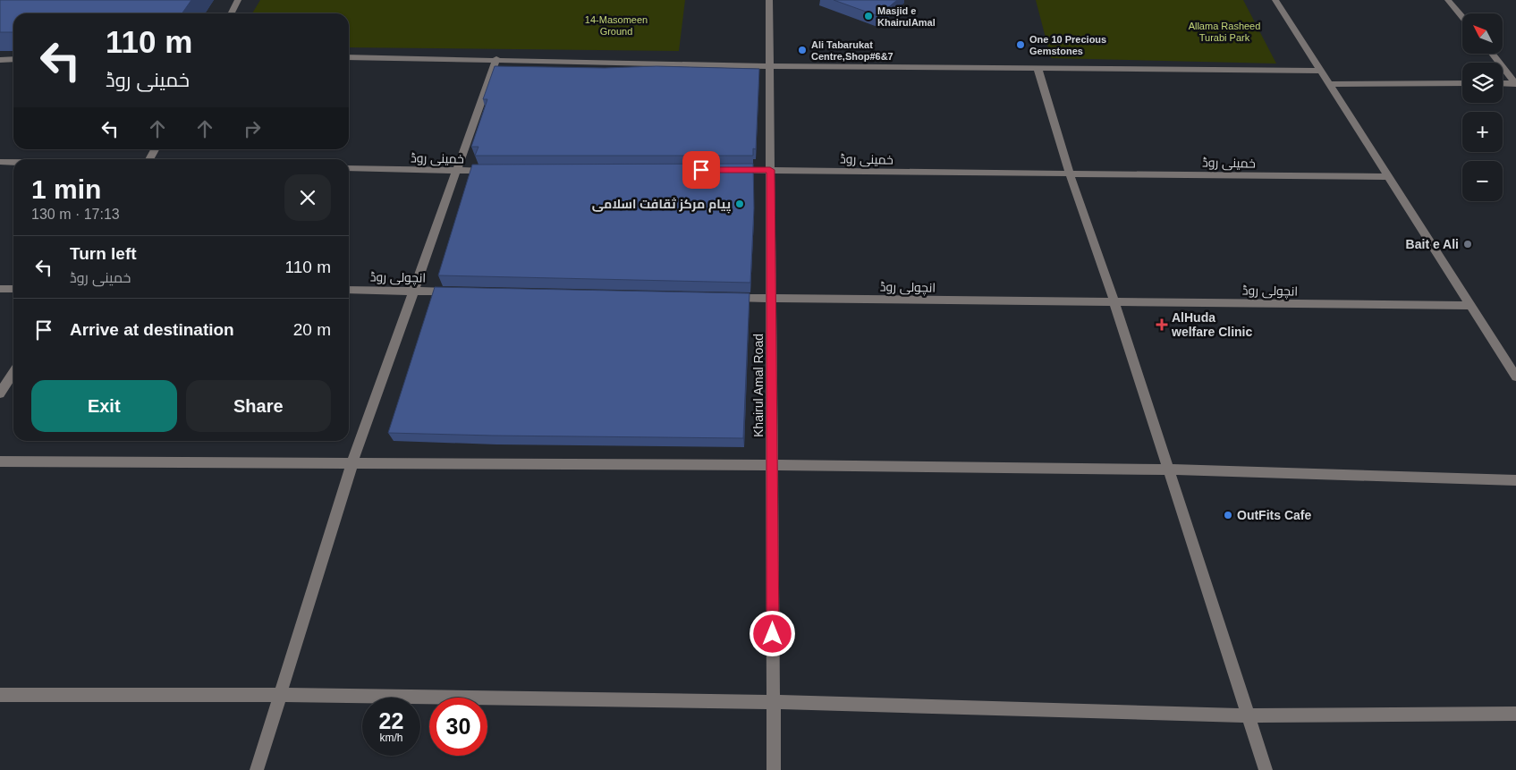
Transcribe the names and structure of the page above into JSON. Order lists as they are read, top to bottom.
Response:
{
  "streets": {
    "street": ["خمینی روڈ", "انچولی روڈ", "Khairul Amal Road"]
  },
  "crossings": [
    ["خمینی روڈ", "Khairul Amal Road"],
    ["انچولی روڈ", "Khairul Amal Road"]
  ],
  "parks": ["14-Masomeen Ground", "Allama Rasheed Turabi Park"],
  "places": {
    "other": [
      "Masjid e KhairulAmal",
      "One 10 Precious Gemstones",
      "Ali Tabarukat Centre,Shop#6&7",
      "پيام مركز ثقافت اسلامى",
      "Bait e Ali",
      "OutFits Cafe"
    ],
    "health": ["AlHuda welfare Clinic"]
  },
  "north": "top left",
  "page": {
    "map_buttons": ["+", "−"],
    "turn": ["110 m", "خمینی روڈ"],
    "heading": ["1 min", "130 m · 17:13"],
    "list": [
      {
        "name": "Turn left",
        "note": "خمینی روڈ",
        "value": "110 m"
      },
      {
        "name": "Arrive at destination",
        "value": "20 m"
      }
    ],
    "buttons": ["Exit", "Share"],
    "speed": "22 km/h",
    "limit": "30"
  }
}
